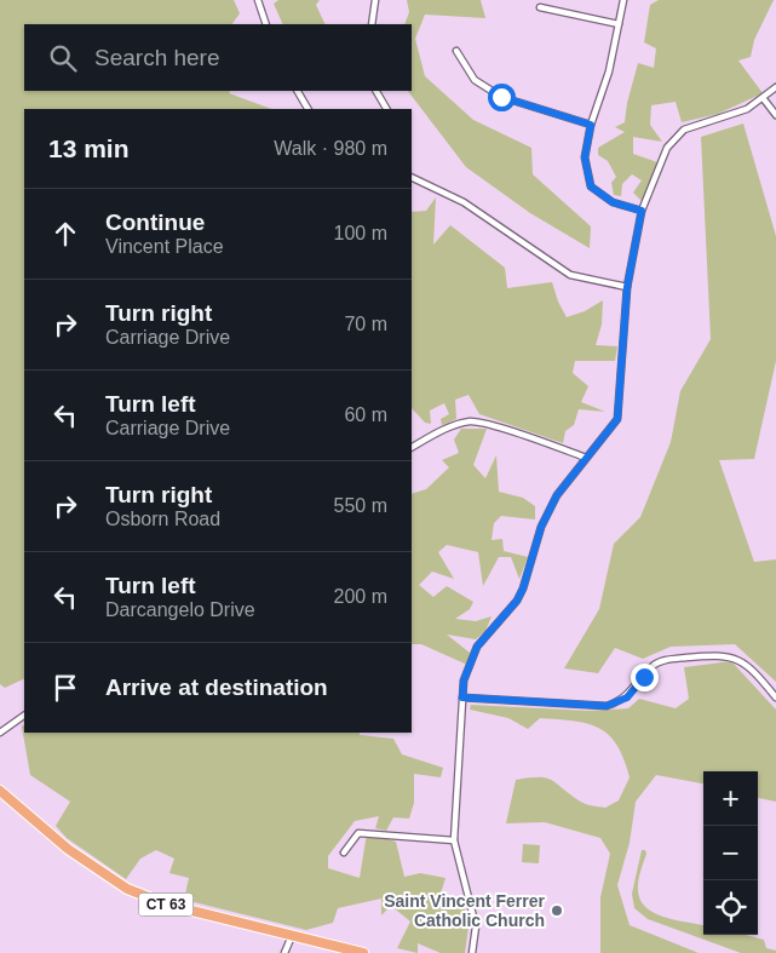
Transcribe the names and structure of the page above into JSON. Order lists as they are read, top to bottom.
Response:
{
  "streets": {
    "main road": ["CT 63"]
  },
  "places": ["Saint Vincent Ferrer Catholic Church"],
  "page": {
    "search": "Search here",
    "heading": ["13 min", "Walk · 980 m"],
    "list": [
      ["Continue", "Vincent Place", "100 m"],
      ["Turn right", "Carriage Drive", "70 m"],
      ["Turn left", "Carriage Drive", "60 m"],
      ["Turn right", "Osborn Road", "550 m"],
      ["Turn left", "Darcangelo Drive", "200 m"],
      "Arrive at destination"
    ],
    "map_buttons": ["+", "−"]
  }
}
